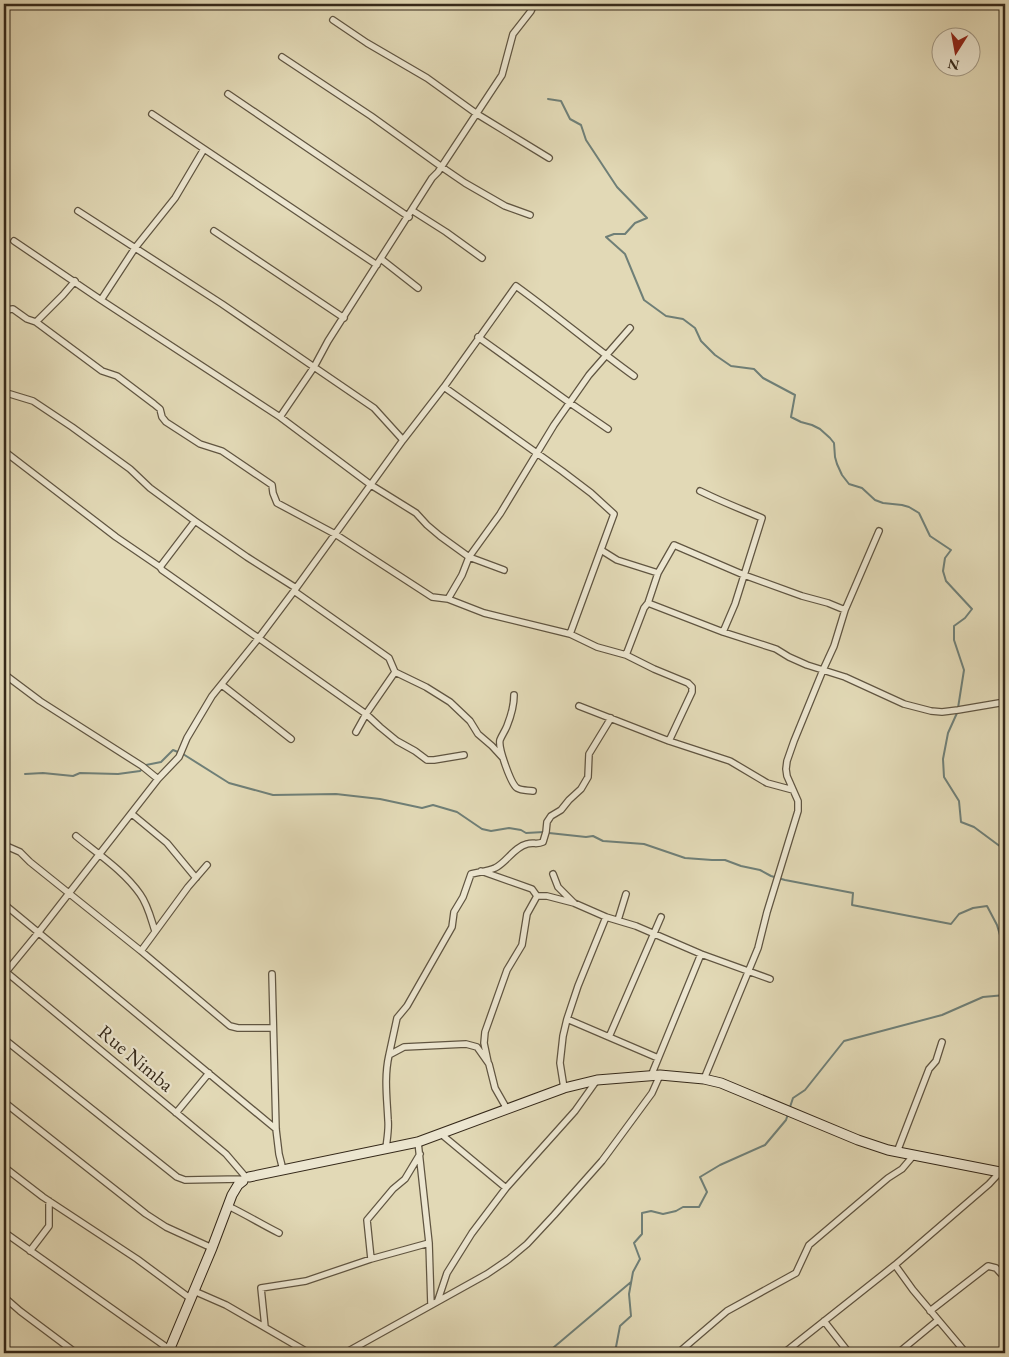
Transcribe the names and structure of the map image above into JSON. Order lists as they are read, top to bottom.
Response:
{
  "streets": {
    "street": ["Rue Nimba"]
  },
  "north": "bottom"
}
